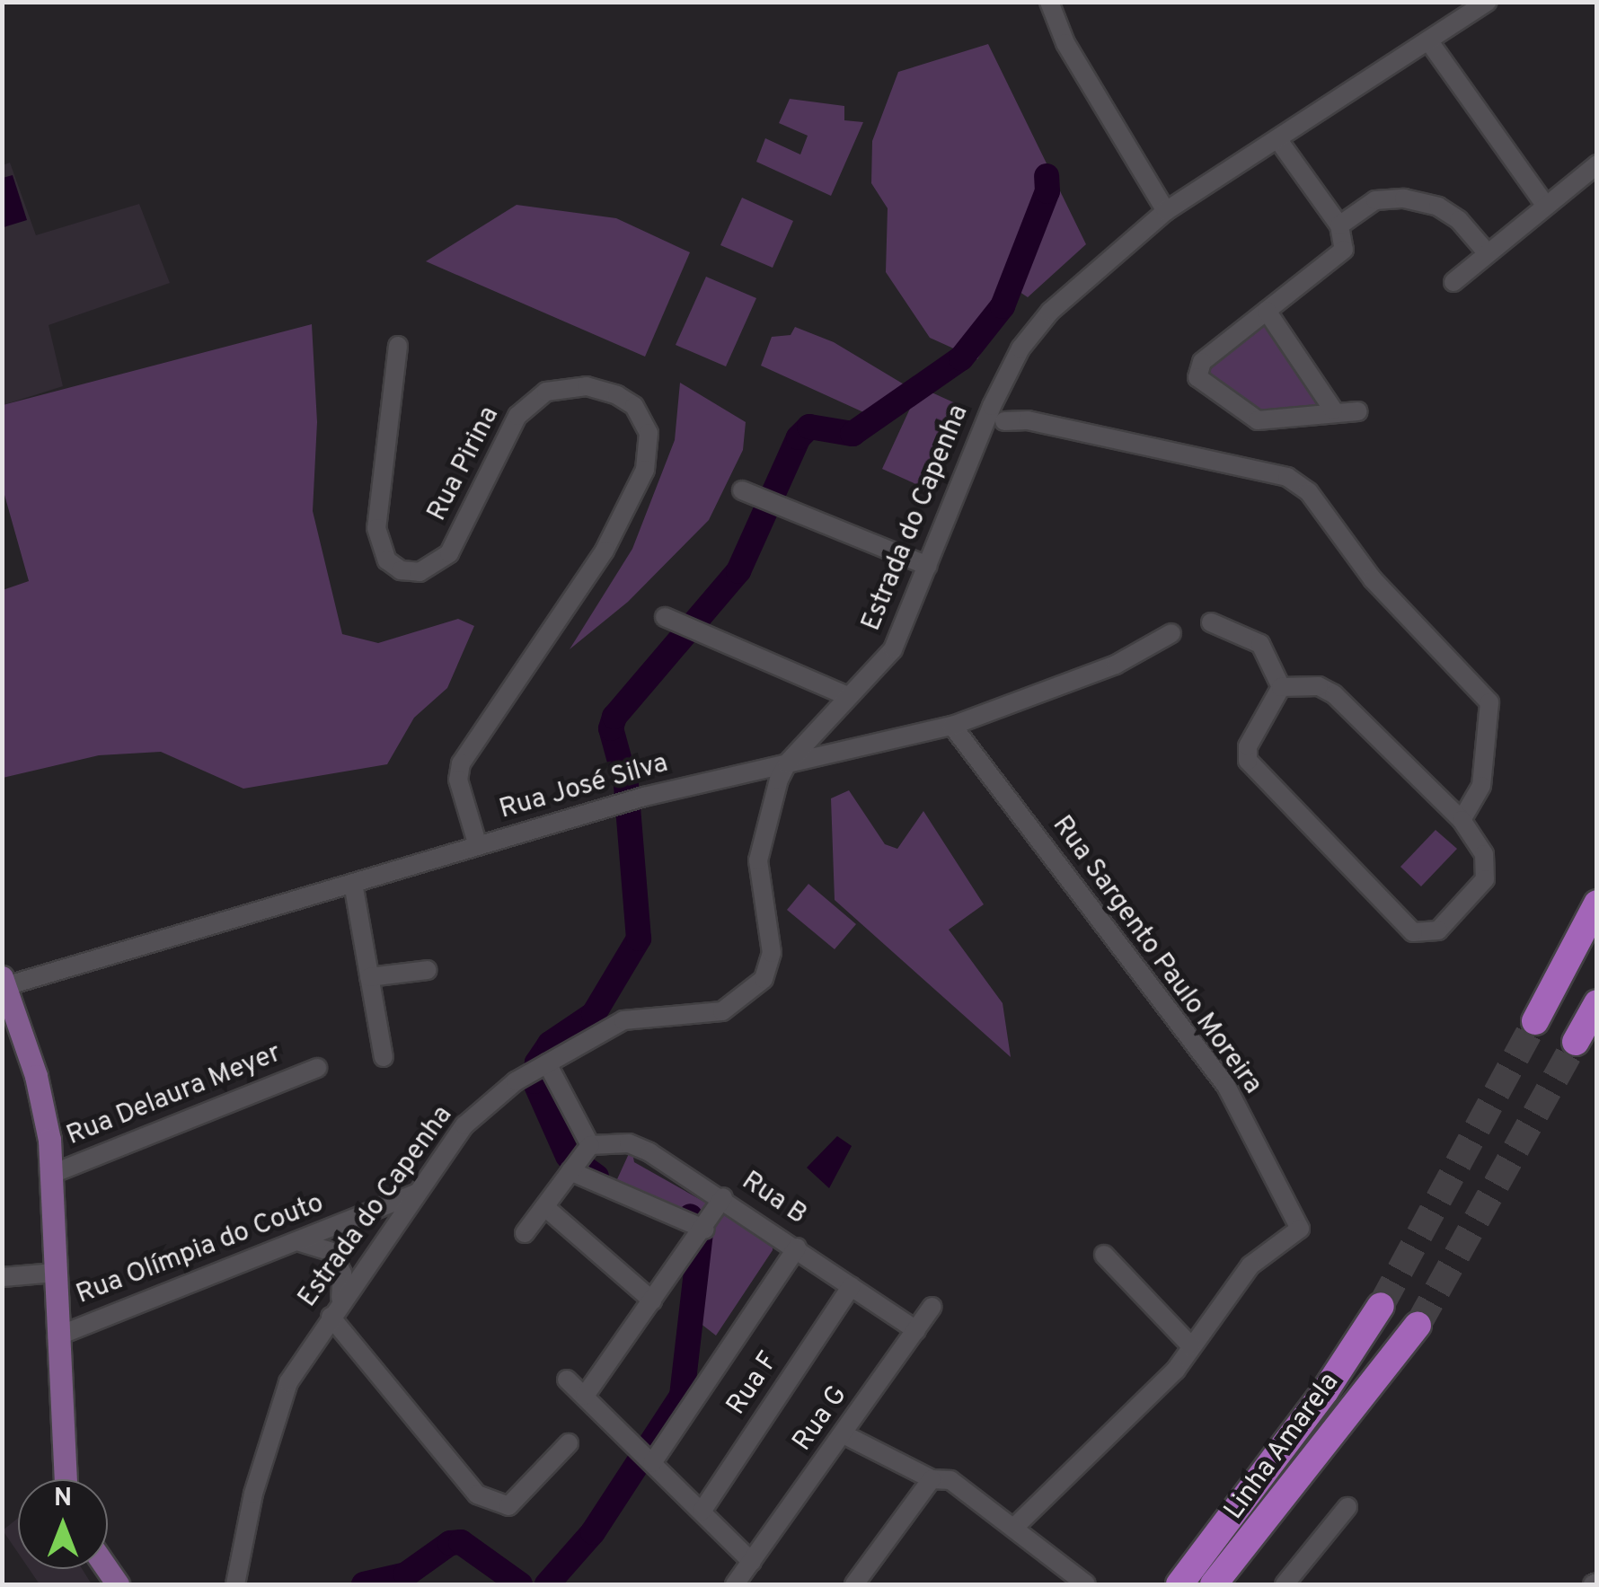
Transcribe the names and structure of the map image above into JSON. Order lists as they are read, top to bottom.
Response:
{
  "streets": {
    "highway": ["Linha Amarela"],
    "street": [
      "Rua Pirina",
      "Estrada do Capenha",
      "Rua José Silva",
      "Rua Sargento Paulo Moreira",
      "Rua Delaura Meyer",
      "Rua B",
      "Rua Olímpia do Couto",
      "Rua F",
      "Rua G"
    ]
  },
  "crossings": [
    ["Rua Pirina", "Rua José Silva"],
    ["Estrada do Capenha", "Rua José Silva"],
    ["Estrada do Capenha", "Rua Olímpia do Couto"],
    ["Rua José Silva", "Rua Sargento Paulo Moreira"],
    ["Rua B", "Rua F"],
    ["Rua B", "Rua G"]
  ],
  "north": "top"
}
